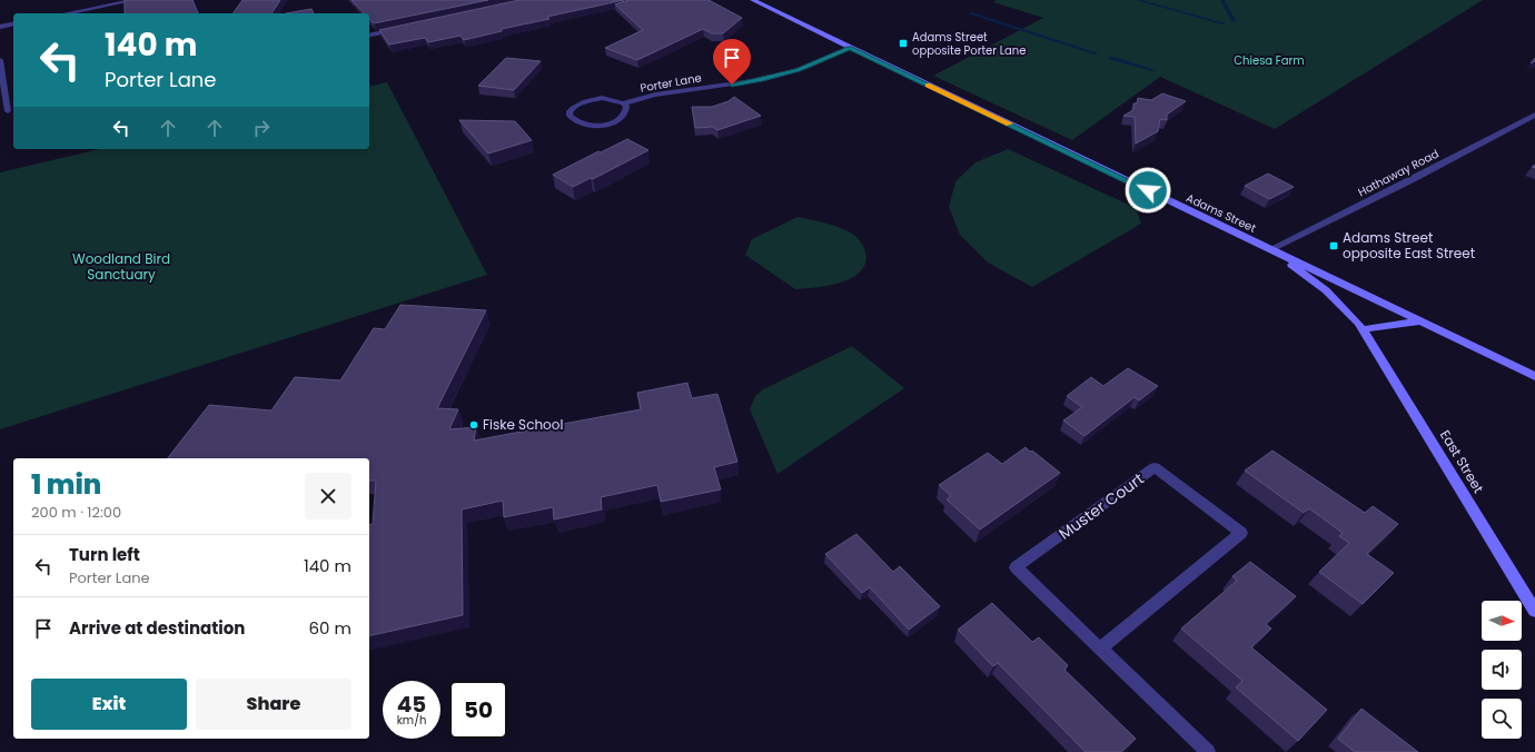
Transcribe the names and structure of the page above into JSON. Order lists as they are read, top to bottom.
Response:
{
  "streets": {
    "main road": ["Adams Street", "East Street"],
    "street": ["Porter Lane", "Hathaway Road", "Muster Court"]
  },
  "crossings": [
    ["Porter Lane", "Adams Street"],
    ["Hathaway Road", "Adams Street"],
    ["Hathaway Road", "East Street"],
    ["Adams Street", "East Street"]
  ],
  "parks": ["Chiesa Farm", "Woodland Bird Sanctuary"],
  "places": {
    "transit": ["Adams Street opposite Porter Lane", "Adams Street opposite East Street"],
    "other": ["Fiske School"]
  },
  "north": "right",
  "page": {
    "turn": ["140 m", "Porter Lane"],
    "heading": ["1 min", "200 m · 12:00"],
    "list": [
      {
        "name": "Turn left",
        "note": "Porter Lane",
        "value": "140 m"
      },
      {
        "name": "Arrive at destination",
        "value": "60 m"
      }
    ],
    "buttons": ["Exit", "Share"],
    "speed": "45 km/h",
    "limit": "50"
  }
}
